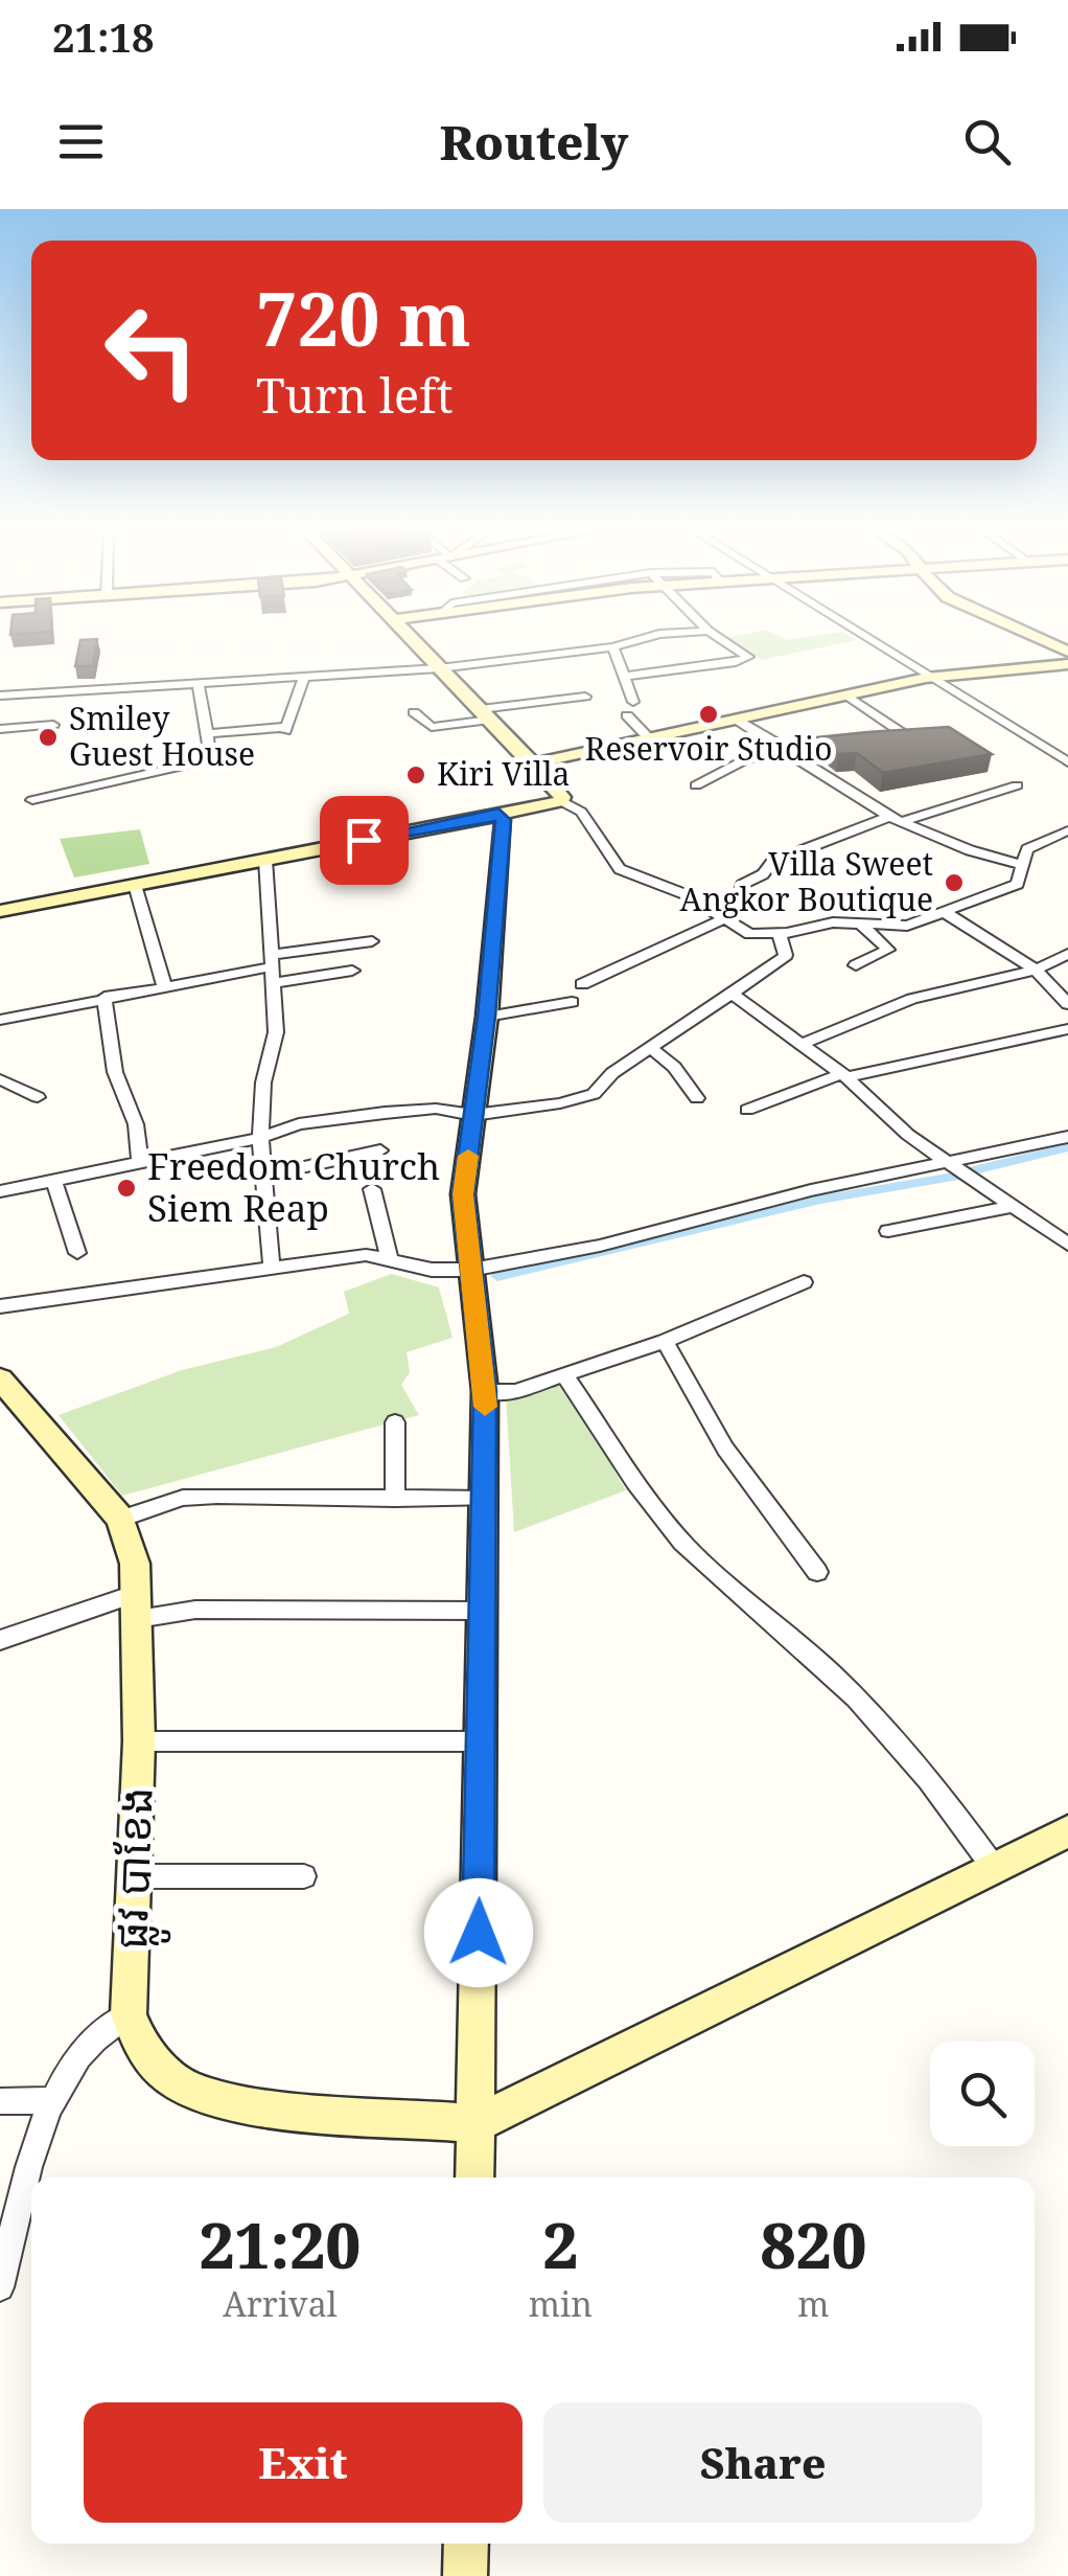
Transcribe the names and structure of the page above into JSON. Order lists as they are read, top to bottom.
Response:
{
  "streets": {
    "street": ["ផ្លូវ បាខែង"]
  },
  "places": [
    "Reservoir Studio",
    "Smiley Guest House",
    "Kiri Villa",
    "Villa Sweet Angkor Boutique",
    "Freedom Church Siem Reap"
  ],
  "page": {
    "status": "21:18",
    "header": "Routely",
    "turn": ["720 m", "Turn left"],
    "eta": [
      "21:20",
      "Arrival",
      "2",
      "min",
      "820",
      "m"
    ],
    "buttons": ["Exit", "Share"]
  }
}
